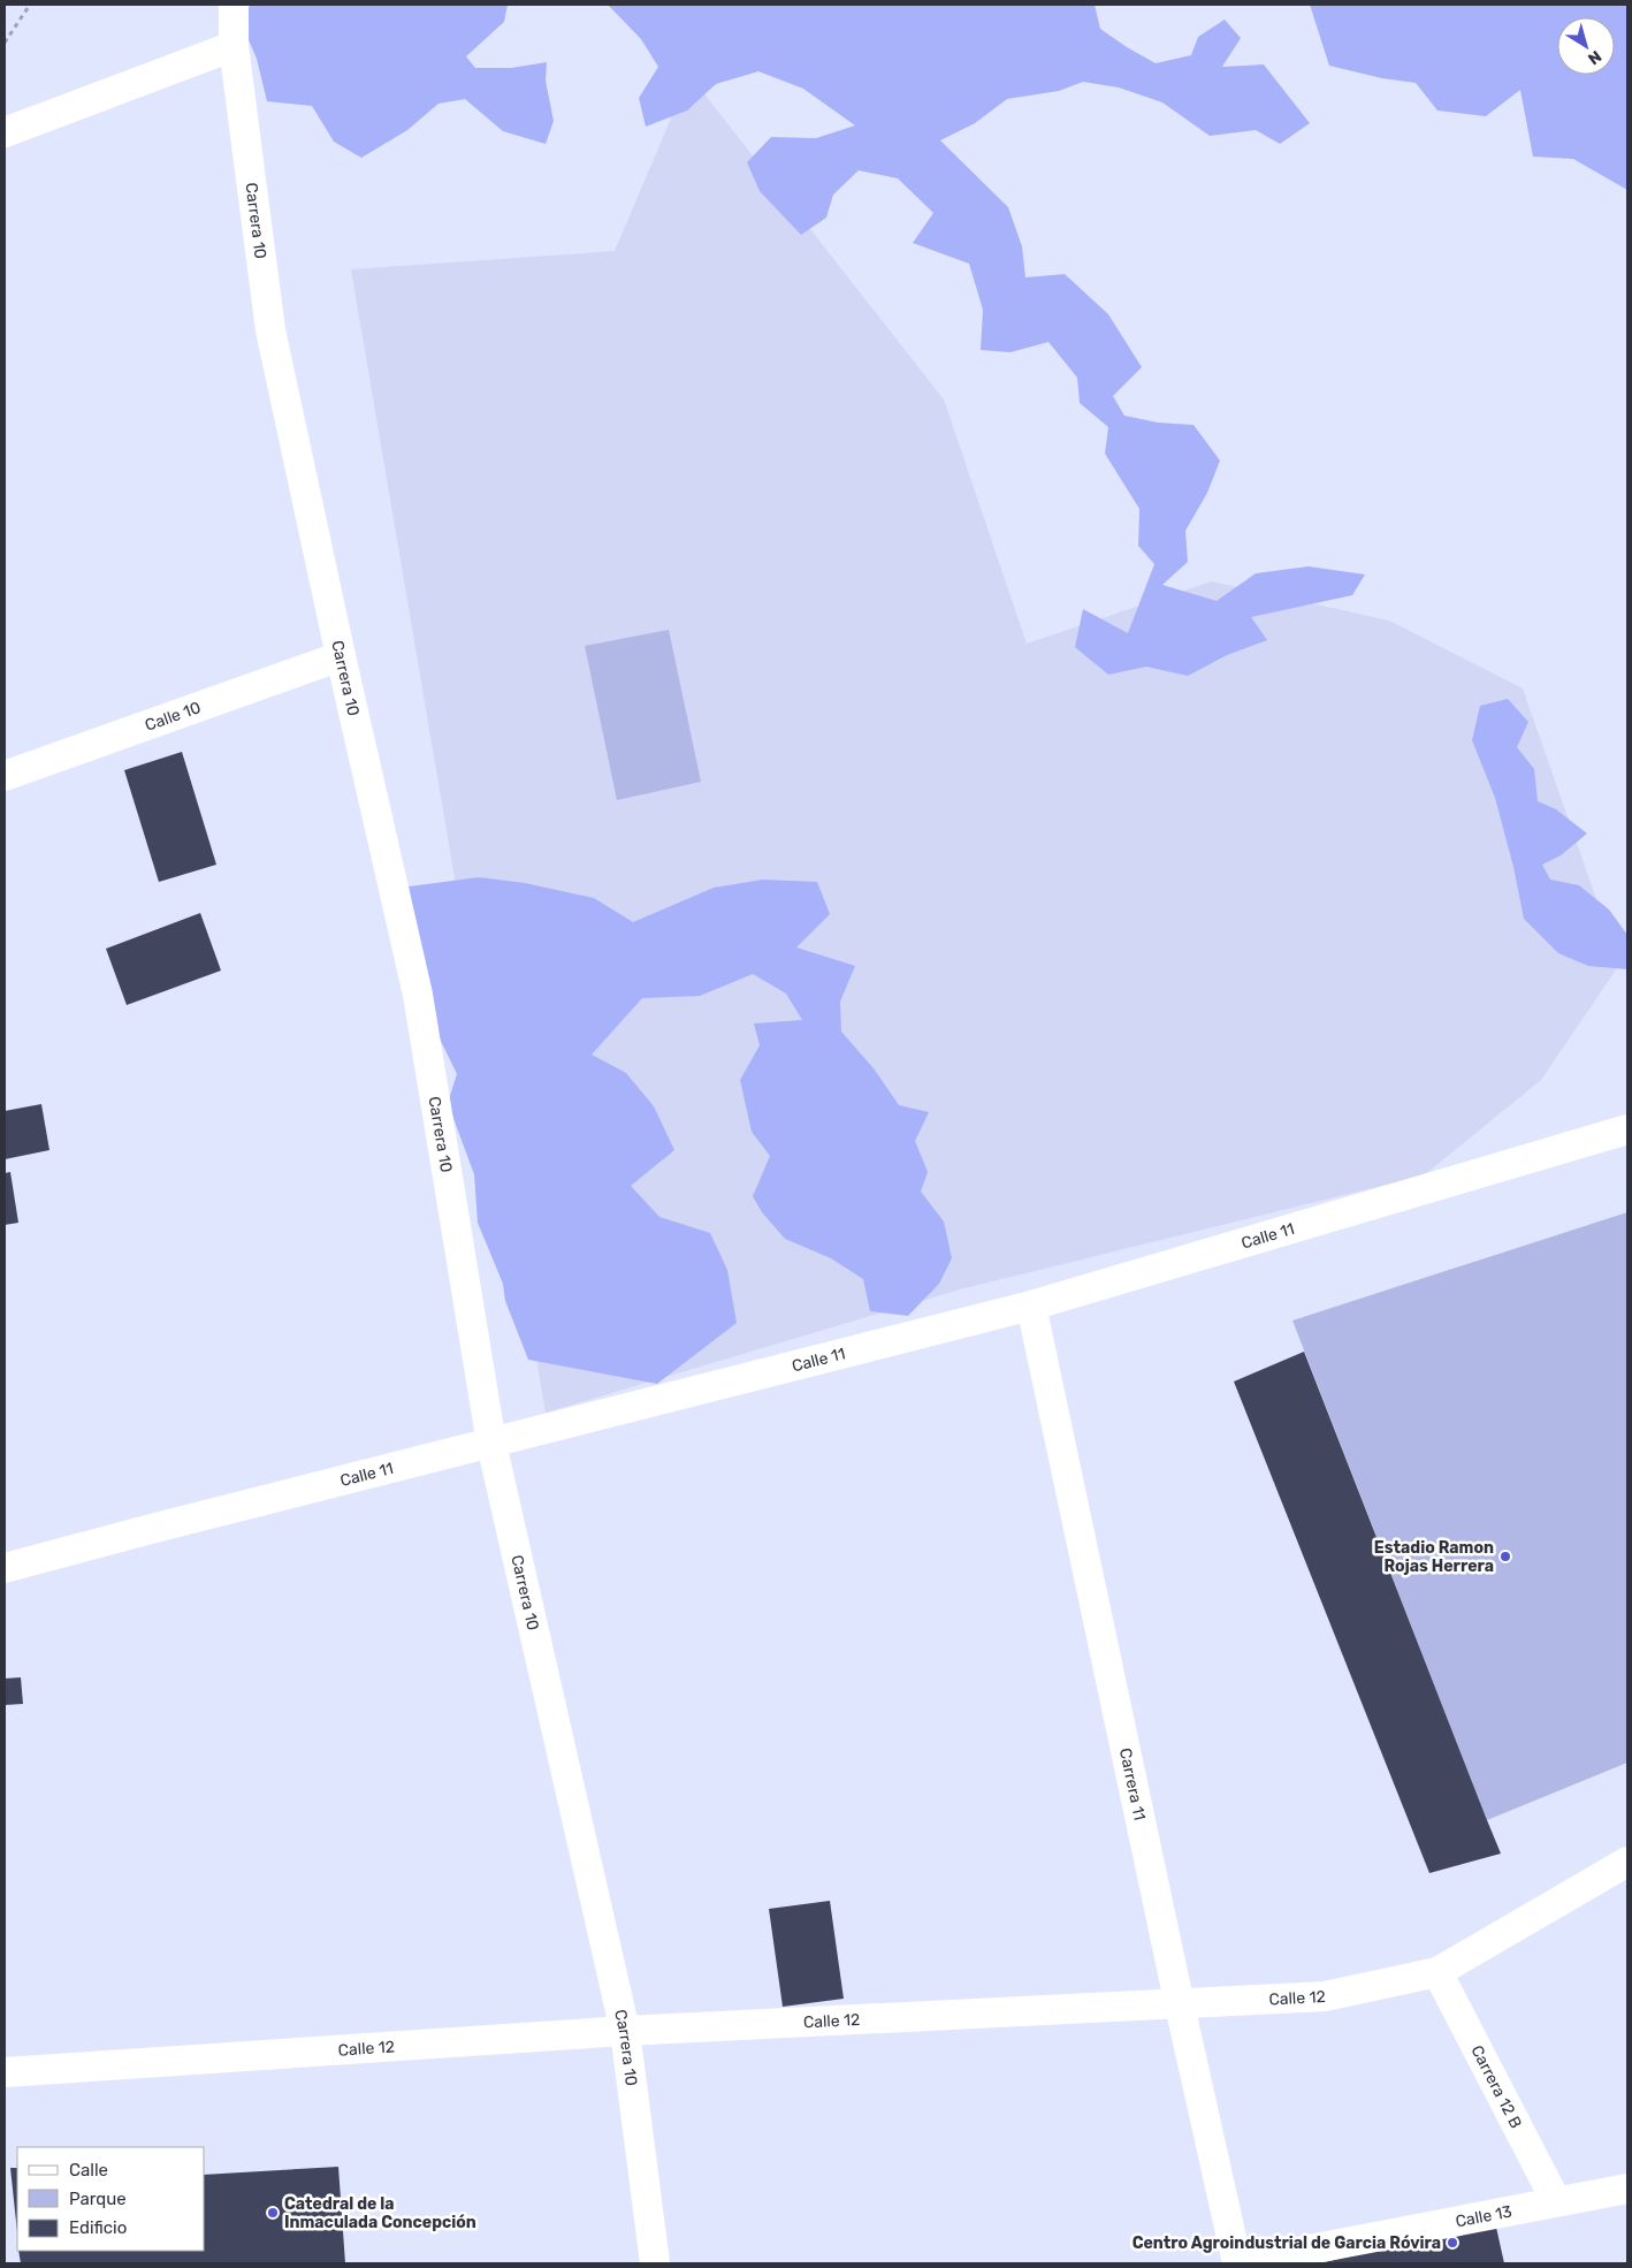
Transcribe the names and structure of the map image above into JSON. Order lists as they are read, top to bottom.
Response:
{
  "streets": {
    "street": [
      "Carrera 10",
      "Calle 10",
      "Calle 11",
      "Carrera 11",
      "Calle 12",
      "Carrera 12 B",
      "Calle 13"
    ]
  },
  "crossings": [
    ["Carrera 10", "Calle 10"],
    ["Carrera 10", "Calle 11"],
    ["Carrera 10", "Calle 12"],
    ["Calle 11", "Carrera 11"],
    ["Carrera 11", "Calle 12"],
    ["Carrera 11", "Calle 13"],
    ["Calle 12", "Carrera 12 B"],
    ["Carrera 12 B", "Calle 13"]
  ],
  "places": ["Estadio Ramon Rojas Herrera", "Catedral de la Inmaculada Concepción", "Centro Agroindustrial de Garcia Róvira"],
  "legend": ["Calle", "Parque", "Edificio"],
  "north": "bottom right"
}
